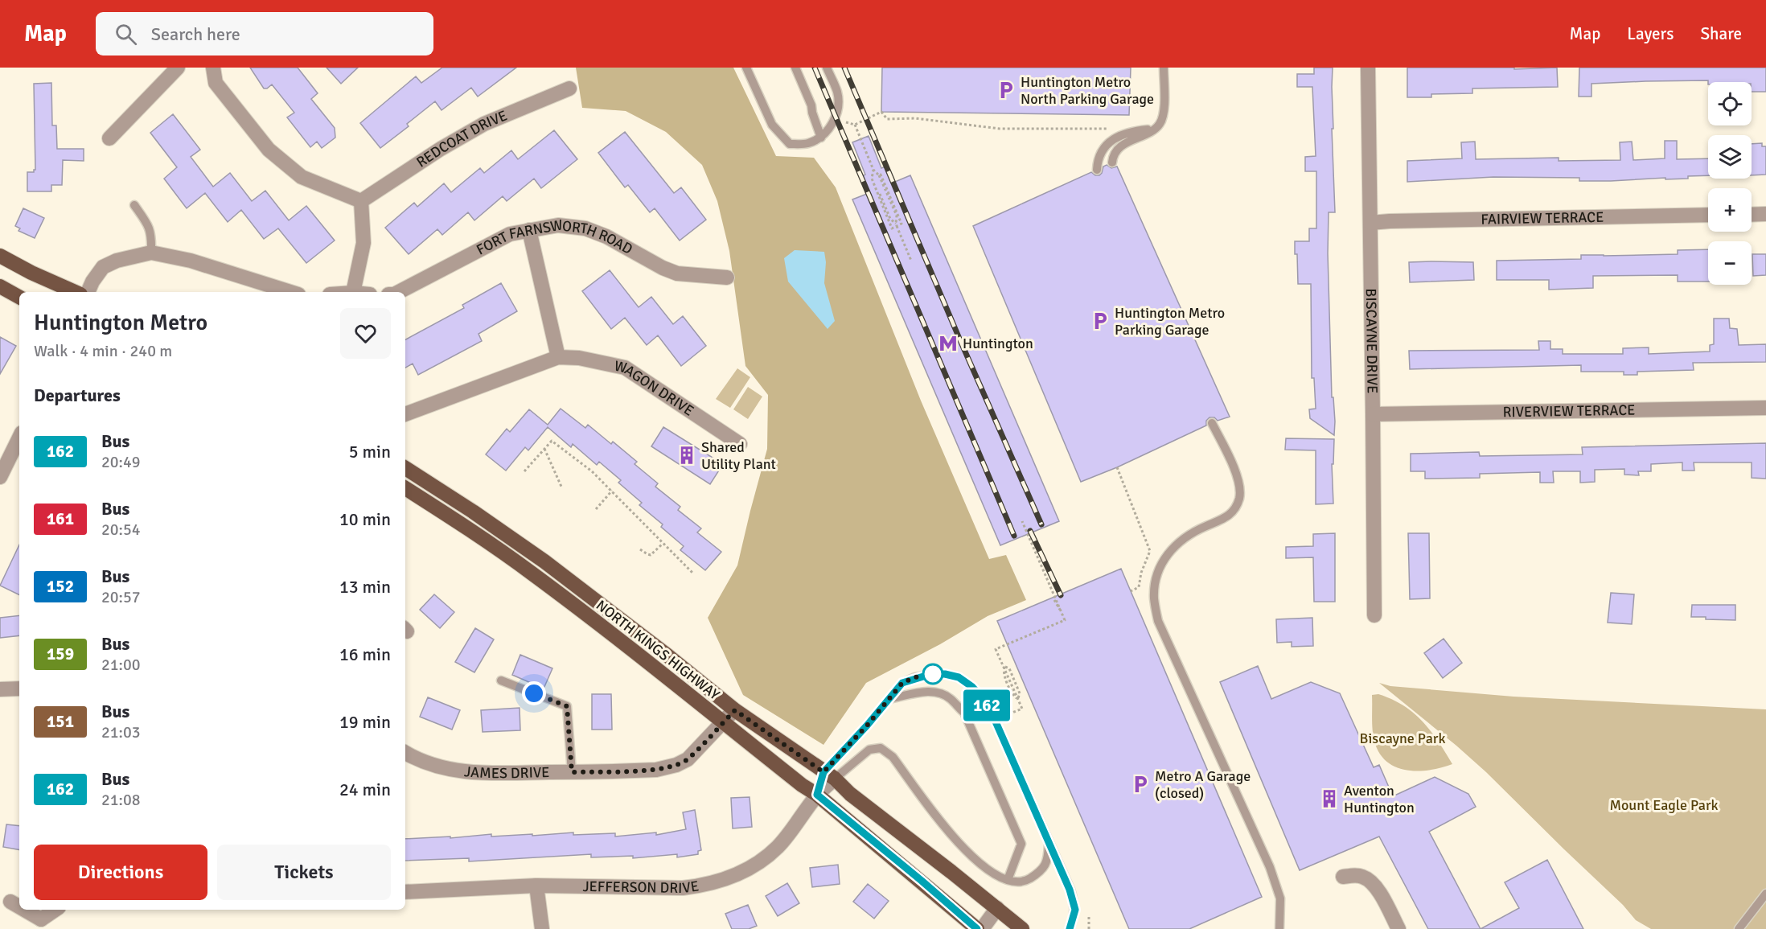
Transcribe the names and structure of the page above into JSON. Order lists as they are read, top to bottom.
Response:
{
  "streets": {
    "main road": ["NORTH KINGS HIGHWAY"],
    "street": [
      "REDCOAT DRIVE",
      "FAIRVIEW TERRACE",
      "FORT FARNSWORTH ROAD",
      "BISCAYNE DRIVE",
      "WAGON DRIVE",
      "RIVERVIEW TERRACE",
      "JAMES DRIVE",
      "JEFFERSON DRIVE"
    ]
  },
  "crossings": [
    ["FAIRVIEW TERRACE", "BISCAYNE DRIVE"],
    ["BISCAYNE DRIVE", "RIVERVIEW TERRACE"],
    ["NORTH KINGS HIGHWAY", "JAMES DRIVE"],
    ["NORTH KINGS HIGHWAY", "JEFFERSON DRIVE"]
  ],
  "parks": ["Biscayne Park", "Mount Eagle Park"],
  "places": {
    "parking": ["Huntington Metro North Parking Garage", "Huntington Metro Parking Garage", "Metro A Garage (closed)"],
    "metro station": ["Huntington"],
    "building": ["Shared Utility Plant", "Aventon Huntington"]
  },
  "lines": ["bus line 162"],
  "page": {
    "header": "Map",
    "search": "Search here",
    "nav": ["Map", "Layers", "Share"],
    "on_map": "162",
    "map_buttons": ["+", "−"],
    "heading": [
      ["Huntington Metro", "Walk · 4 min · 240 m"],
      "Departures"
    ],
    "list": [
      {
        "mark": "162",
        "name": "Bus",
        "note": "20:49",
        "value": "5 min"
      },
      {
        "mark": "161",
        "name": "Bus",
        "note": "20:54",
        "value": "10 min"
      },
      {
        "mark": "152",
        "name": "Bus",
        "note": "20:57",
        "value": "13 min"
      },
      {
        "mark": "159",
        "name": "Bus",
        "note": "21:00",
        "value": "16 min"
      },
      {
        "mark": "151",
        "name": "Bus",
        "note": "21:03",
        "value": "19 min"
      },
      {
        "mark": "162",
        "name": "Bus",
        "note": "21:08",
        "value": "24 min"
      }
    ],
    "buttons": ["Directions", "Tickets"]
  }
}
